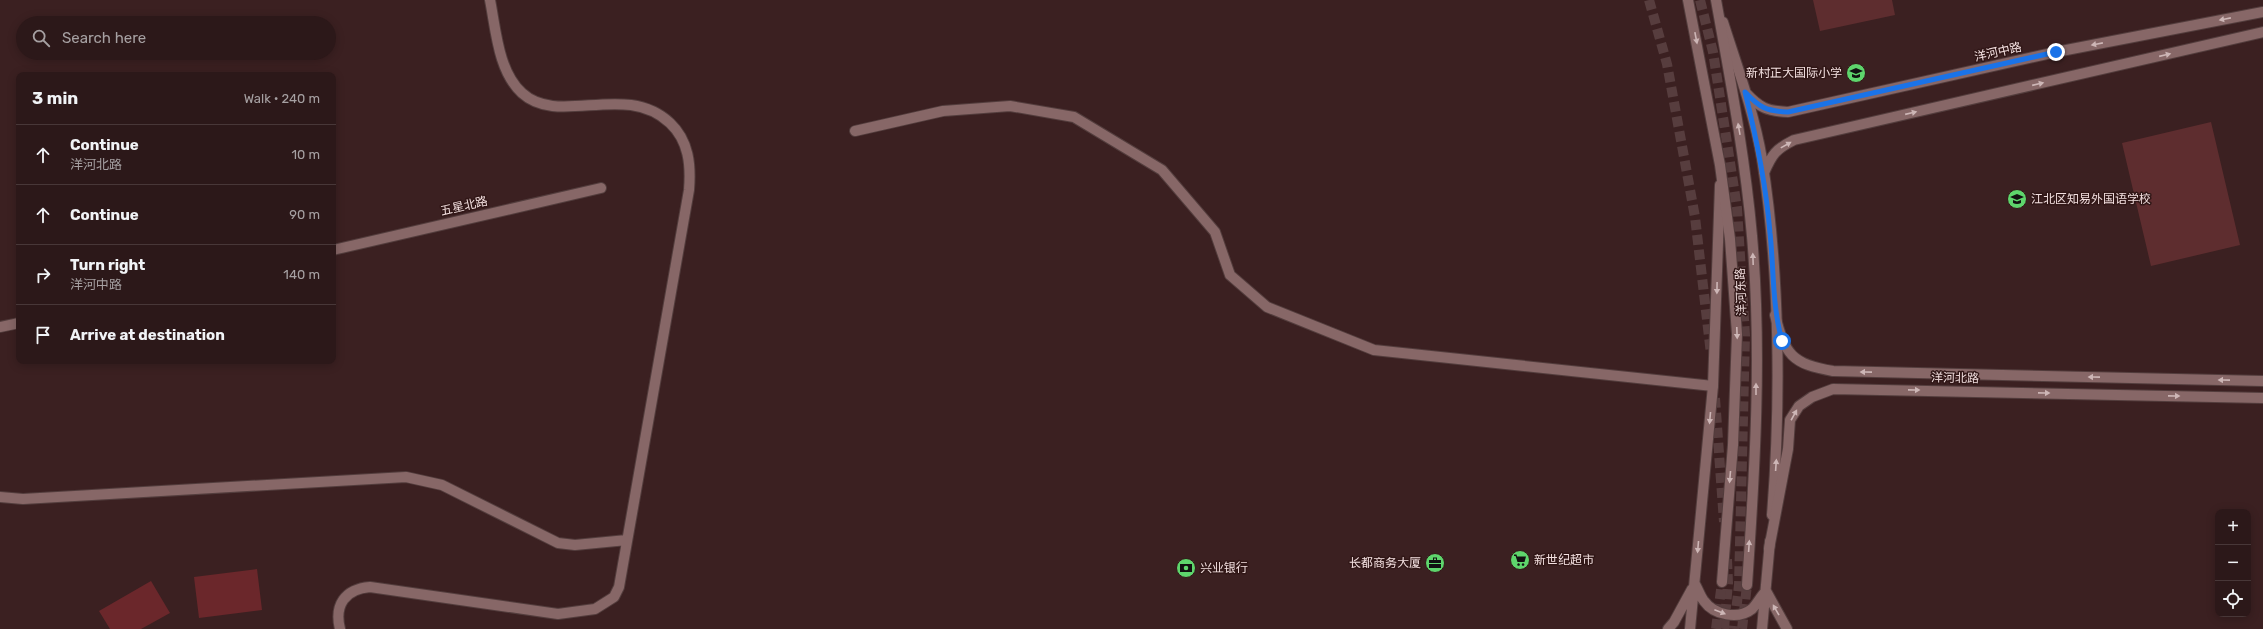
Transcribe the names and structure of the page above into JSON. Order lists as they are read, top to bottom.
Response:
{
  "streets": {
    "street": [
      "洋河中路",
      "五星北路",
      "洋河东路",
      "洋河北路"
    ]
  },
  "places": {
    "school or university": ["新村正大国际小学", "江北区知易外国语学校"],
    "supermarket": ["新世纪超市"],
    "office": ["长都商务大厦"],
    "bank": ["兴业银行"]
  },
  "page": {
    "search": "Search here",
    "heading": ["3 min", "Walk · 240 m"],
    "list": [
      ["Continue", "洋河北路", "10 m"],
      ["Continue", "90 m"],
      ["Turn right", "洋河中路", "140 m"],
      "Arrive at destination"
    ],
    "map_buttons": ["+", "−"]
  }
}
